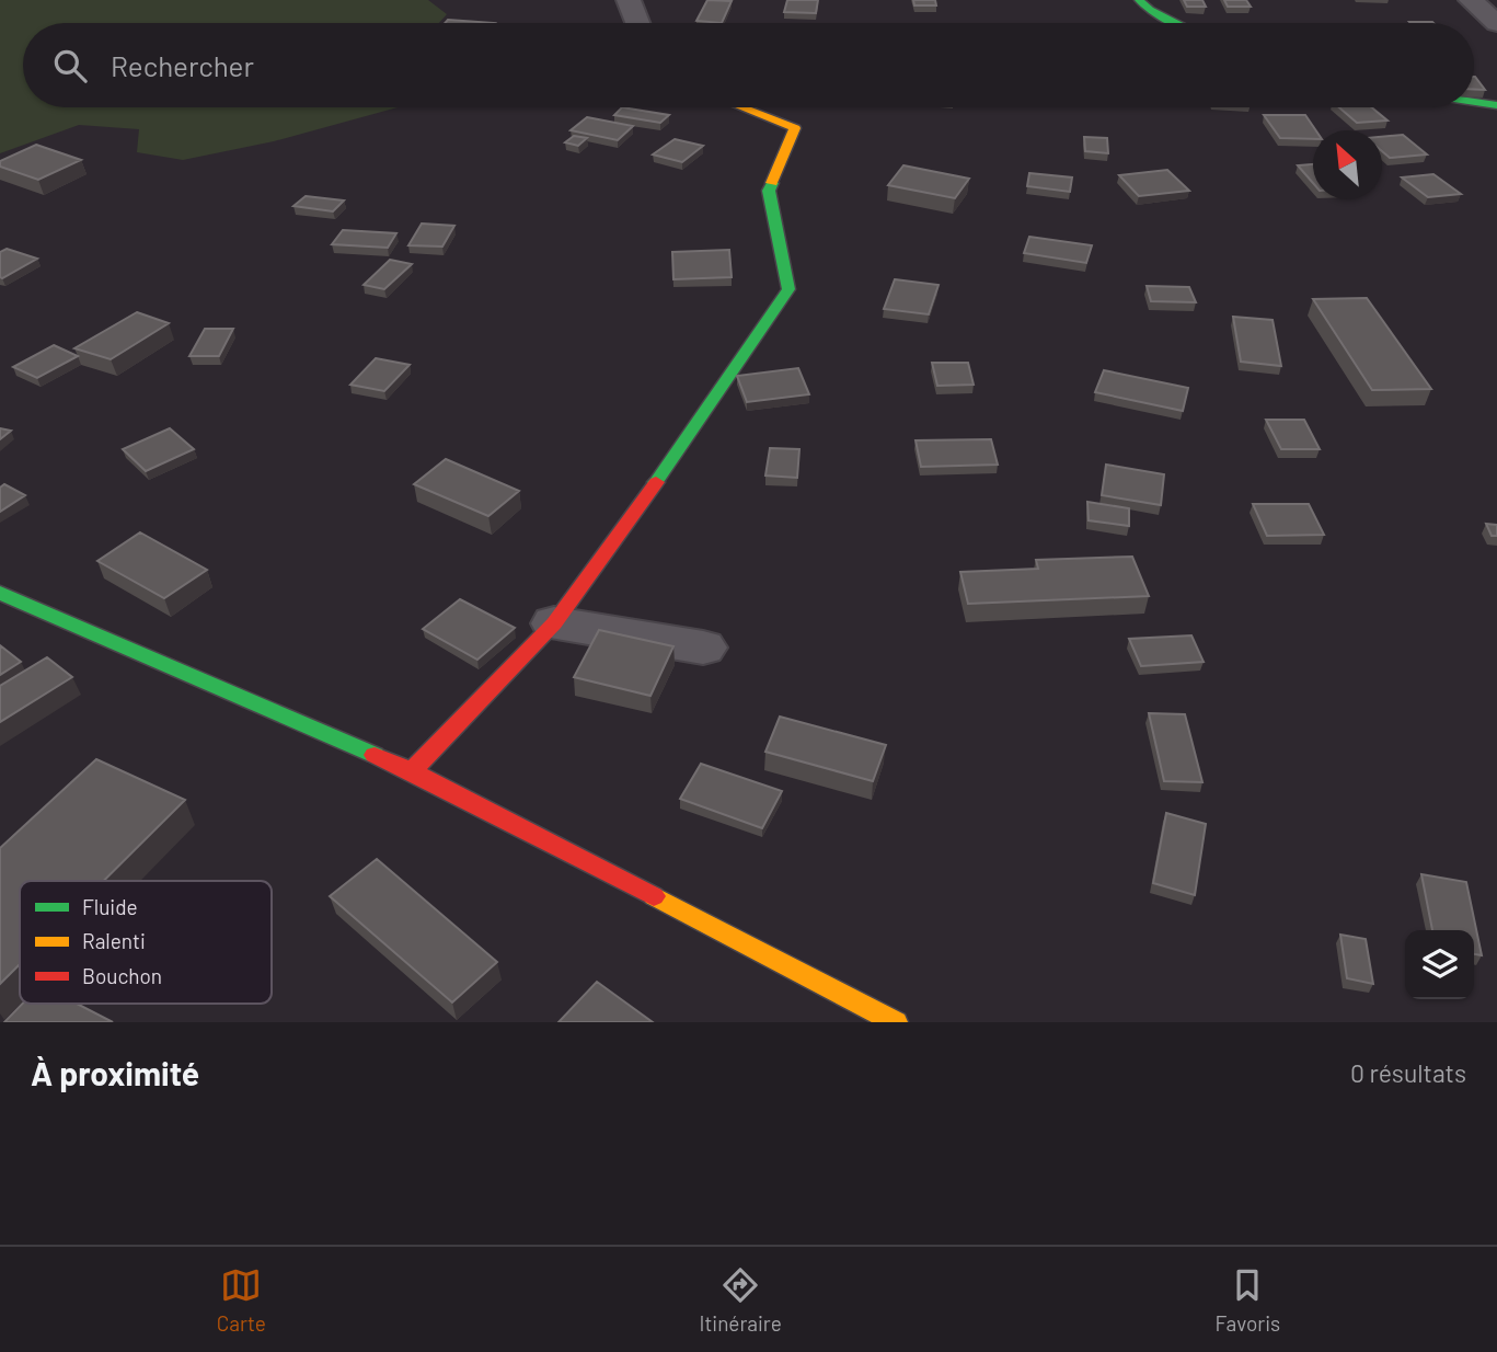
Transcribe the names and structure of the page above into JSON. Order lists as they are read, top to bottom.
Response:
{
  "legend": ["Fluide", "Ralenti", "Bouchon"],
  "north": "top left",
  "page": {
    "search": "Rechercher",
    "heading": ["À proximité", "0 résultats"],
    "nav": ["Carte", "Itinéraire", "Favoris"]
  }
}
